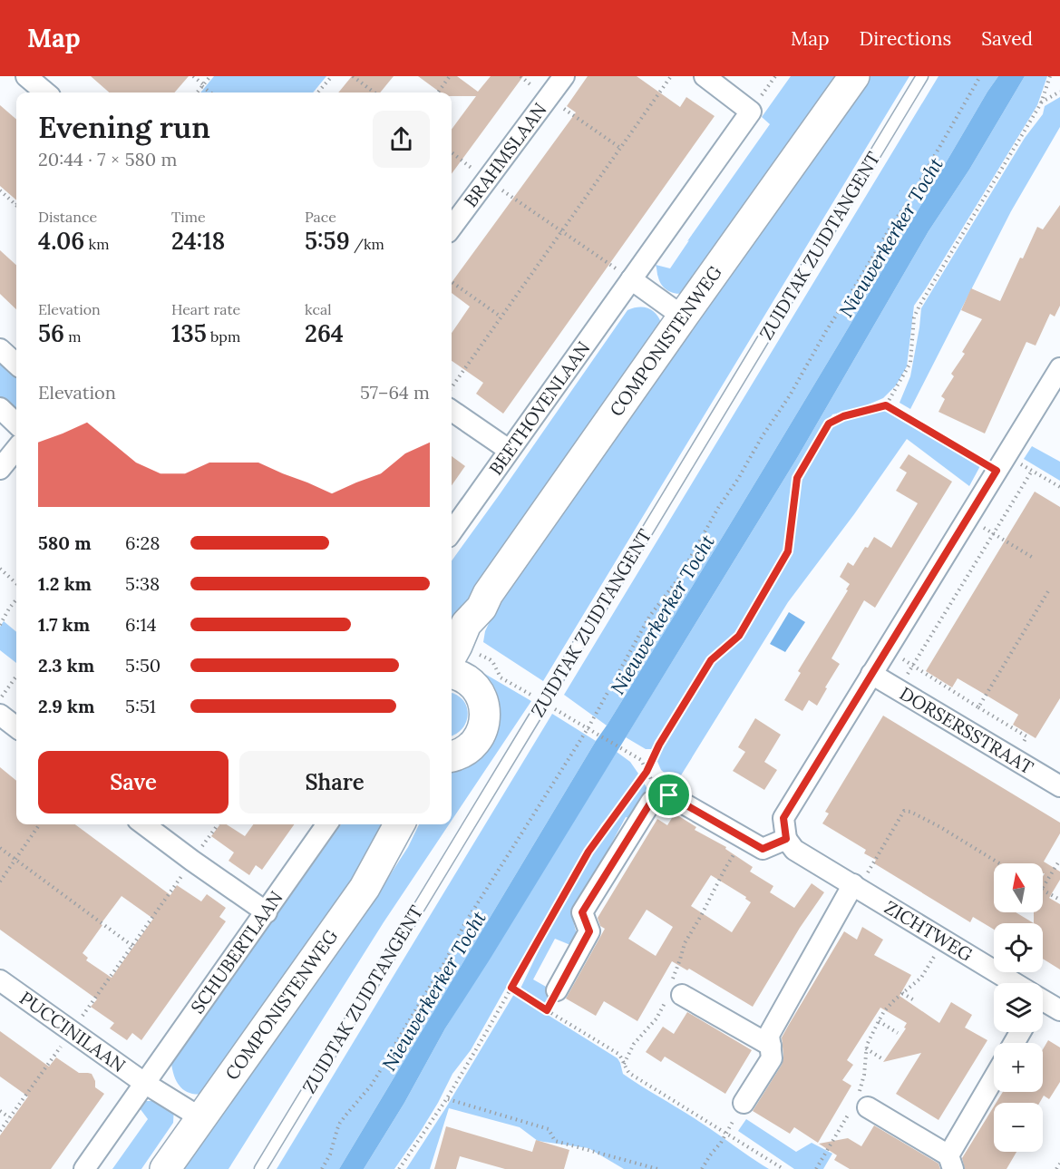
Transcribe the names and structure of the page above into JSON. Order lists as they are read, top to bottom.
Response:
{
  "streets": {
    "main road": ["COMPONISTENWEG"],
    "street": [
      "BRAHMSLAAN",
      "BEETHOVENLAAN",
      "DORSERSSTRAAT",
      "ZICHTWEG",
      "SCHUBERTLAAN",
      "PUCCINILAAN"
    ],
    "lane": ["ZUIDTAK ZUIDTANGENT"]
  },
  "crossings": [
    ["SCHUBERTLAAN", "PUCCINILAAN"]
  ],
  "water": ["Nieuwerkerker Tocht"],
  "north": "top",
  "page": {
    "header": "Map",
    "nav": ["Map", "Directions", "Saved"],
    "heading": ["Evening run", "20:44 · 7 × 580 m"],
    "stats": [
      ["Distance", "4.06 km"],
      ["Time", "24:18"],
      ["Pace", "5:59 /km"],
      ["Elevation", "56 m"],
      ["Heart rate", "135 bpm"],
      ["kcal", "264"]
    ],
    "chart": ["Elevation", "57–64 m"],
    "list": [
      {
        "name": "580 m",
        "note": "6:28"
      },
      {
        "name": "1.2 km",
        "note": "5:38"
      },
      {
        "name": "1.7 km",
        "note": "6:14"
      },
      {
        "name": "2.3 km",
        "note": "5:50"
      },
      {
        "name": "2.9 km",
        "note": "5:51"
      }
    ],
    "buttons": ["Save", "Share"],
    "map_buttons": ["+", "−"]
  }
}
